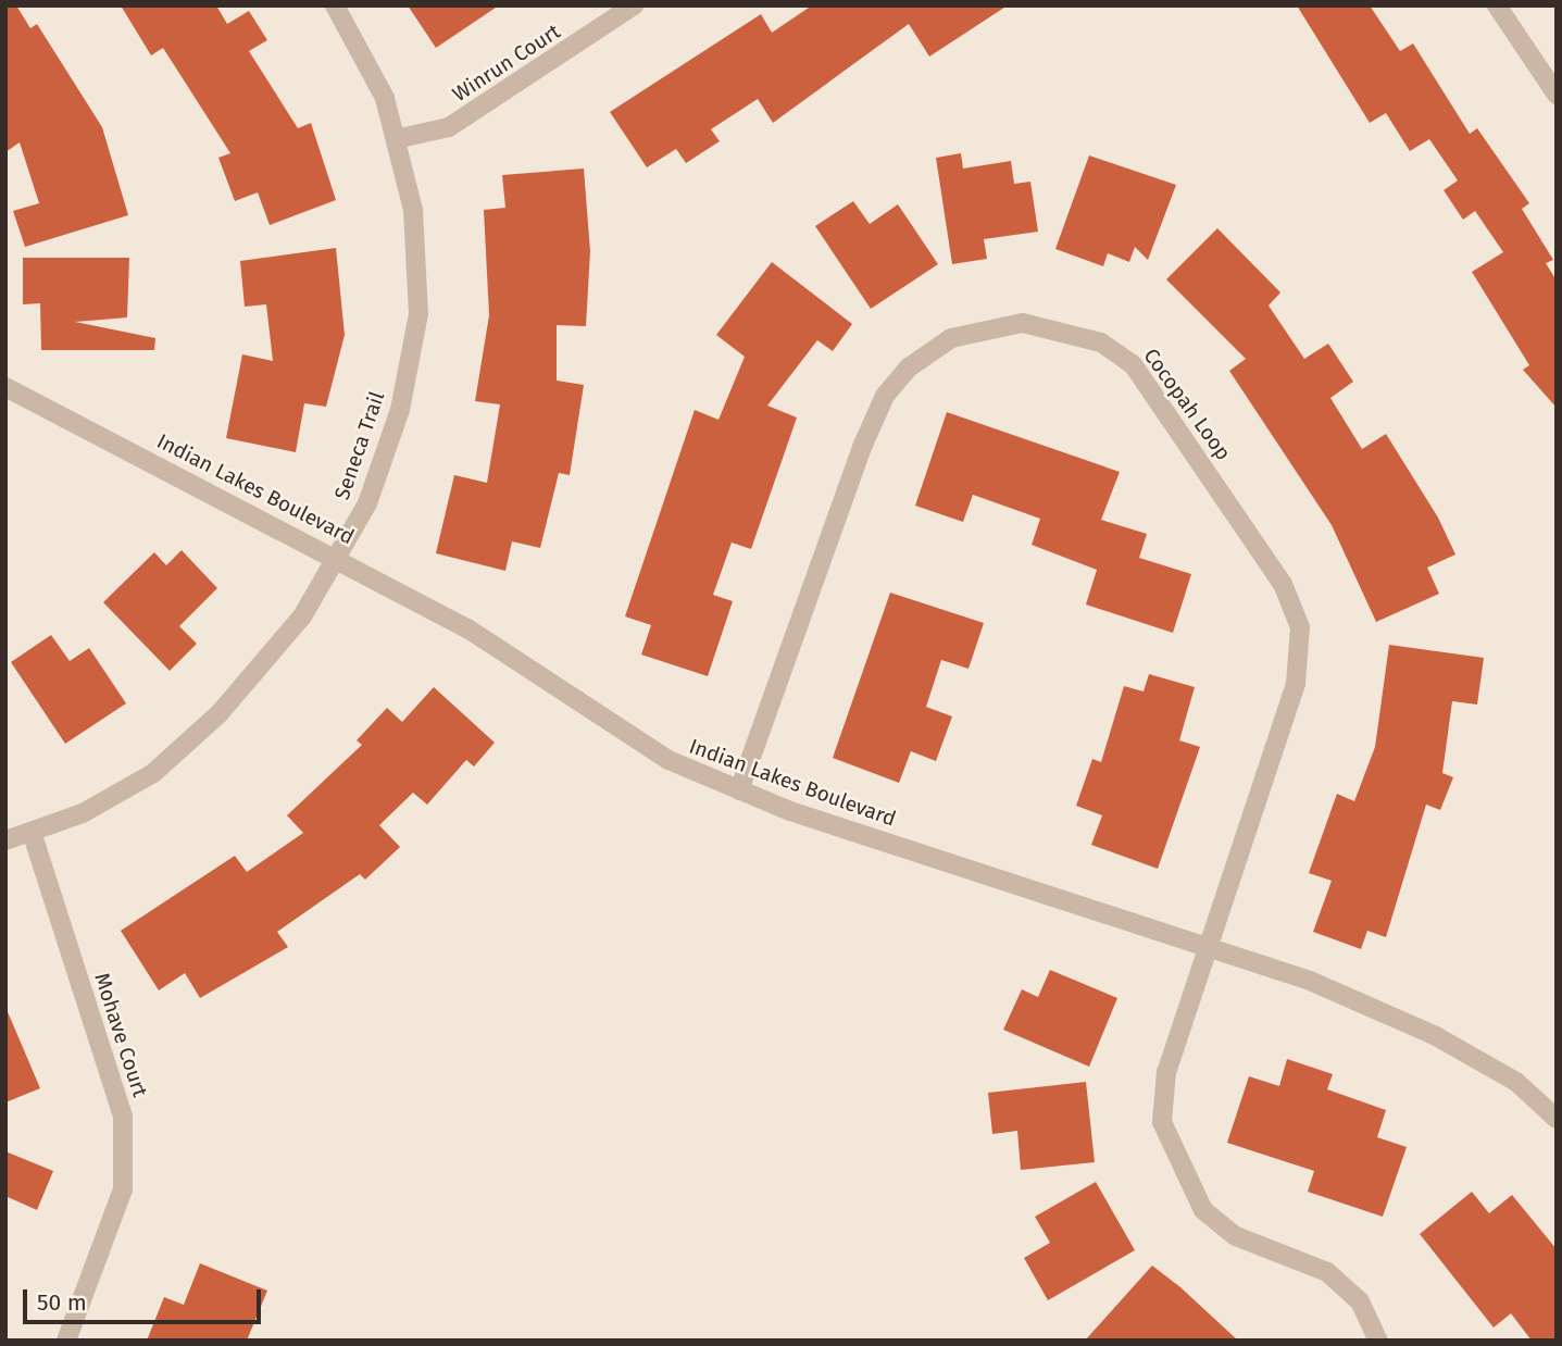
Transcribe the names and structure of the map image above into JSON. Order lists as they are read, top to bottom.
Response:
{
  "streets": {
    "street": [
      "Winrun Court",
      "Cocopah Loop",
      "Seneca Trail",
      "Indian Lakes Boulevard",
      "Mohave Court"
    ]
  },
  "crossings": [
    ["Winrun Court", "Seneca Trail"],
    ["Cocopah Loop", "Indian Lakes Boulevard"],
    ["Seneca Trail", "Indian Lakes Boulevard"],
    ["Seneca Trail", "Mohave Court"]
  ],
  "scale_bar": "50 m"
}
